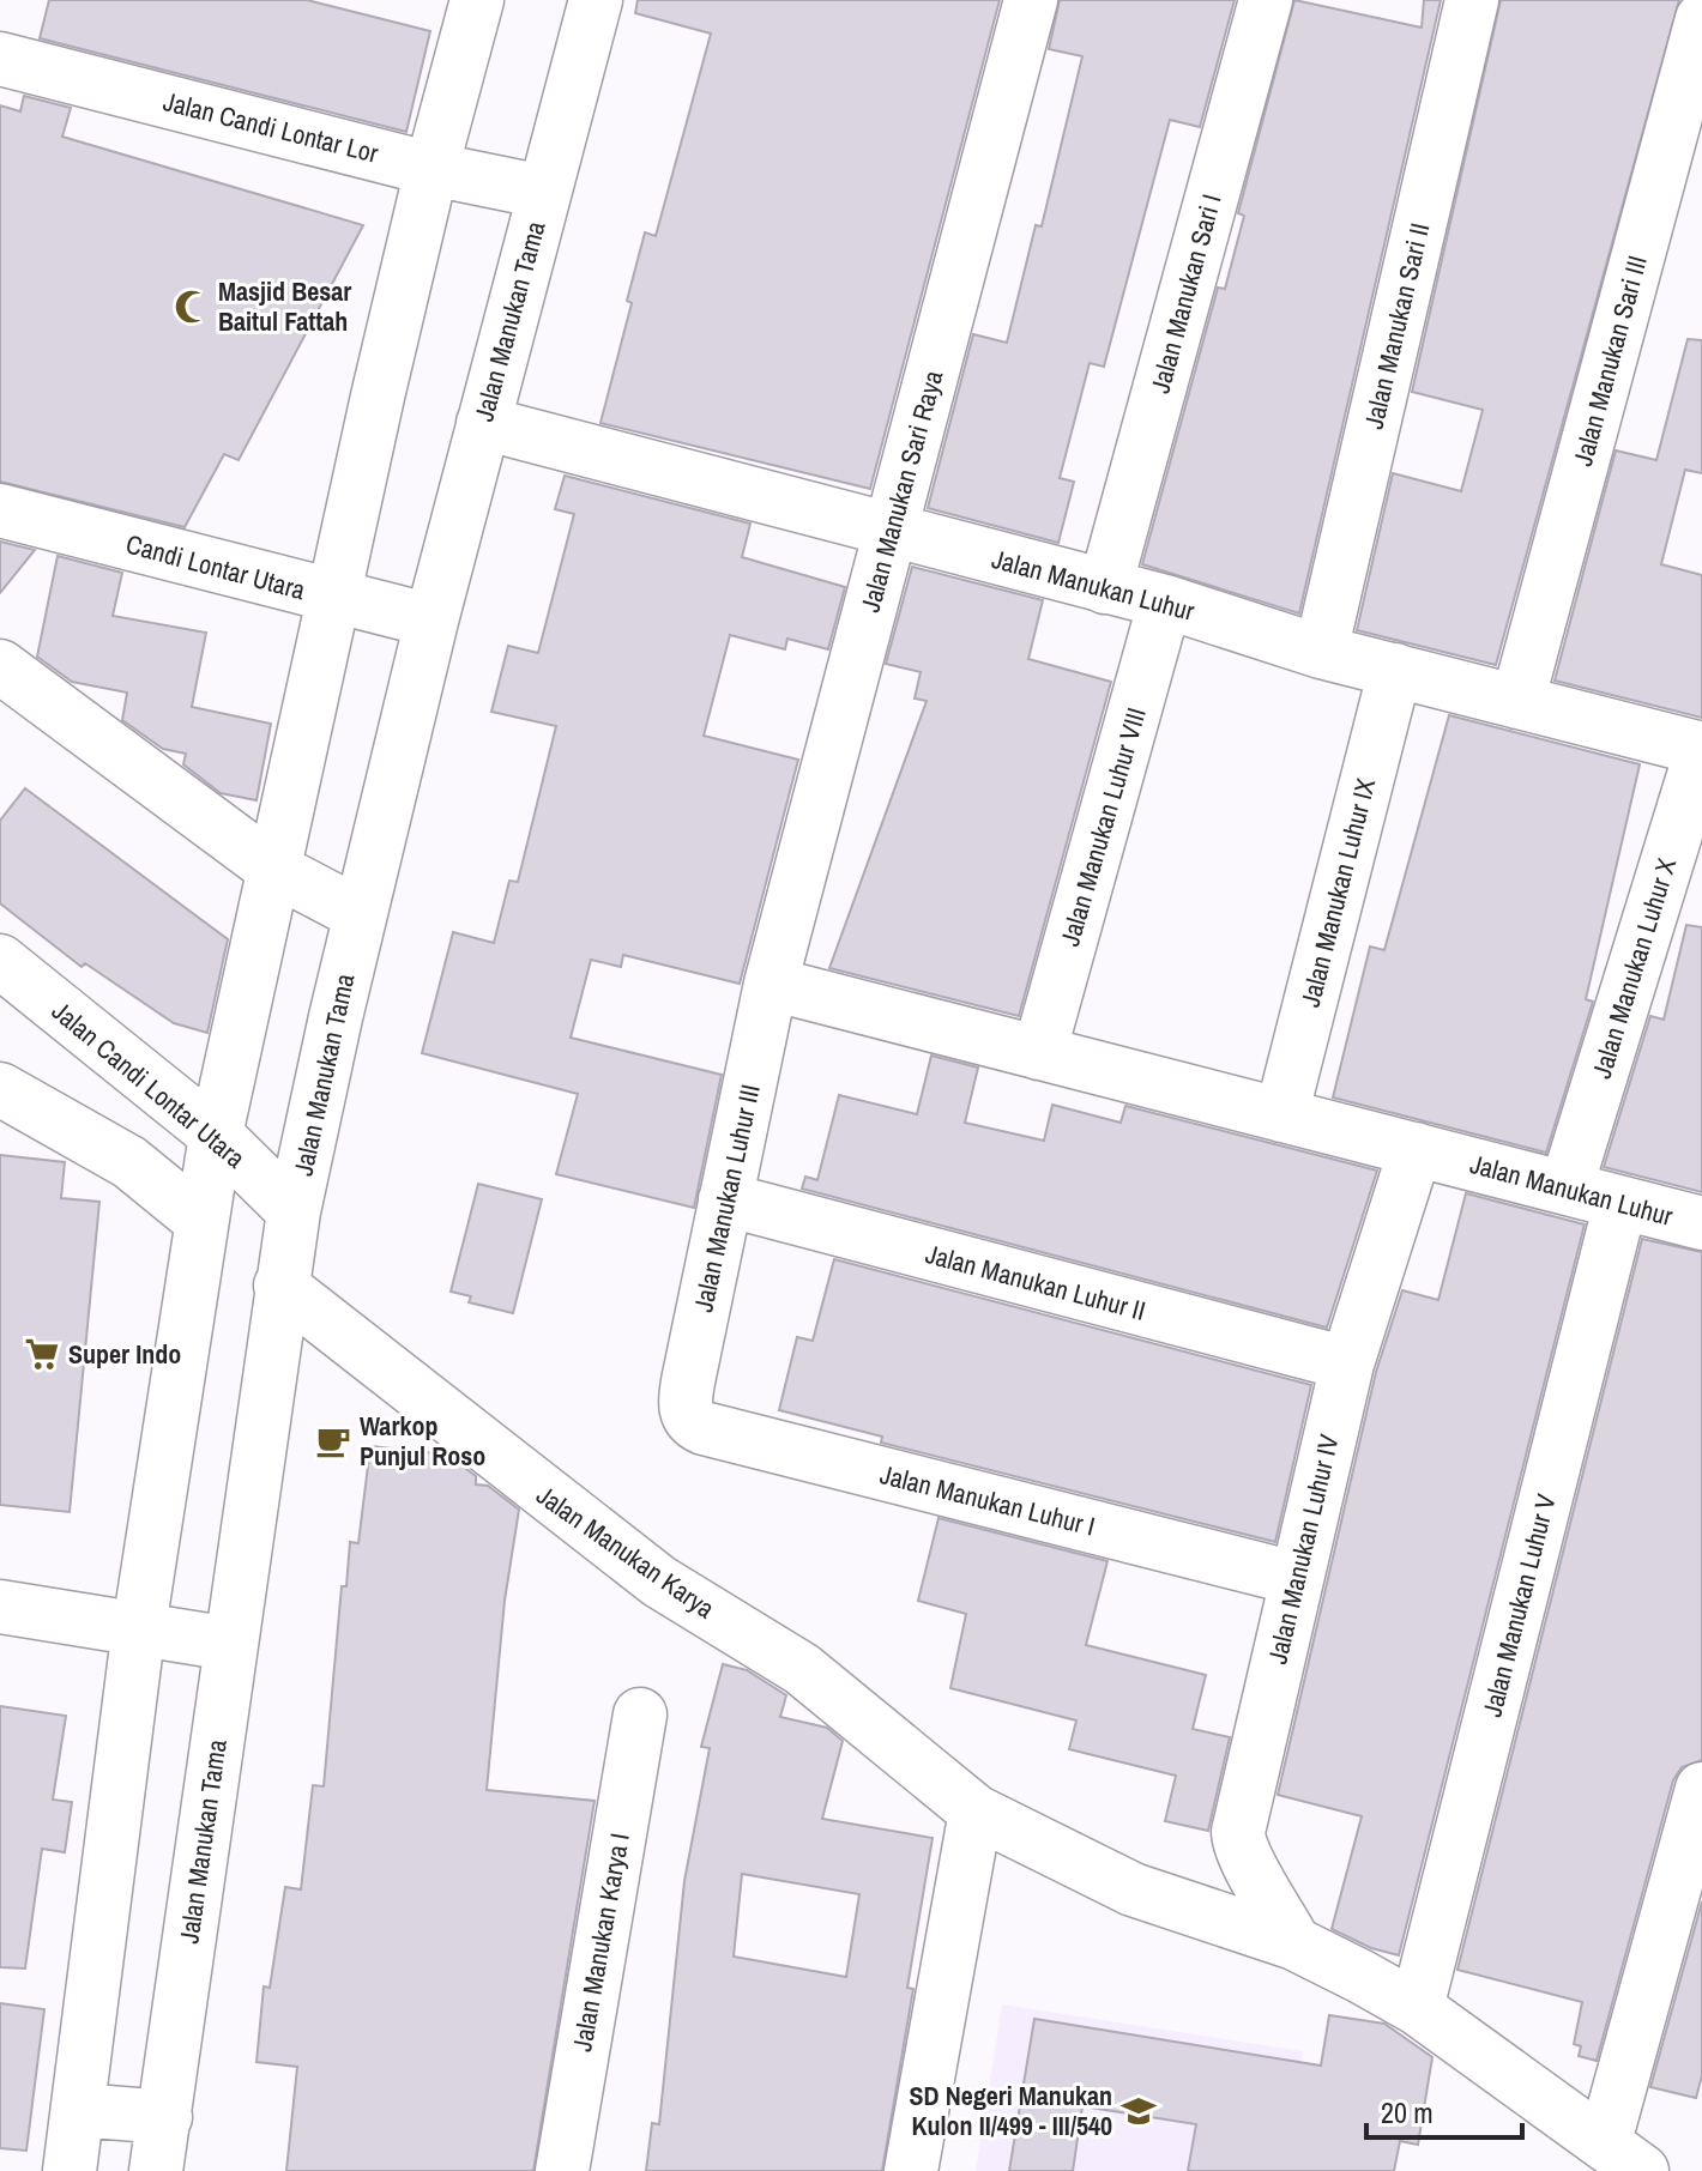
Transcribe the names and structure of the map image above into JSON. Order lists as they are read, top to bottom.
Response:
{
  "streets": {
    "street": [
      "Jalan Candi Lontar Lor",
      "Jalan Manukan Sari I",
      "Jalan Manukan Tama",
      "Jalan Manukan Sari II",
      "Jalan Manukan Sari III",
      "Jalan Manukan Sari Raya",
      "Candi Lontar Utara",
      "Jalan Manukan Luhur",
      "Jalan Manukan Luhur VIII",
      "Jalan Manukan Luhur IX",
      "Jalan Manukan Luhur X",
      "Jalan Candi Lontar Utara",
      "Jalan Manukan Luhur III",
      "Jalan Manukan Luhur II",
      "Jalan Manukan Luhur I",
      "Jalan Manukan Luhur IV",
      "Jalan Manukan Karya",
      "Jalan Manukan Luhur V",
      "Jalan Manukan Karya I"
    ]
  },
  "crossings": [
    ["Jalan Candi Lontar Lor", "Jalan Manukan Tama"],
    ["Jalan Manukan Sari I", "Jalan Manukan Luhur"],
    ["Jalan Manukan Tama", "Candi Lontar Utara"],
    ["Jalan Manukan Tama", "Jalan Manukan Luhur"],
    ["Jalan Manukan Tama", "Jalan Candi Lontar Utara"],
    ["Jalan Manukan Tama", "Jalan Manukan Karya"],
    ["Jalan Manukan Sari II", "Jalan Manukan Luhur"],
    ["Jalan Manukan Sari III", "Jalan Manukan Luhur"],
    ["Jalan Manukan Sari Raya", "Jalan Manukan Luhur"],
    ["Jalan Manukan Sari Raya", "Jalan Manukan Luhur III"],
    ["Jalan Manukan Luhur", "Jalan Manukan Luhur VIII"],
    ["Jalan Manukan Luhur", "Jalan Manukan Luhur IX"],
    ["Jalan Manukan Luhur", "Jalan Manukan Luhur X"],
    ["Jalan Manukan Luhur", "Jalan Manukan Luhur III"],
    ["Jalan Manukan Luhur", "Jalan Manukan Luhur IV"],
    ["Jalan Manukan Luhur", "Jalan Manukan Luhur V"],
    ["Jalan Manukan Luhur III", "Jalan Manukan Luhur II"],
    ["Jalan Manukan Luhur III", "Jalan Manukan Luhur I"],
    ["Jalan Manukan Luhur II", "Jalan Manukan Luhur IV"],
    ["Jalan Manukan Luhur I", "Jalan Manukan Luhur IV"],
    ["Jalan Manukan Luhur IV", "Jalan Manukan Karya"],
    ["Jalan Manukan Karya", "Jalan Manukan Luhur V"]
  ],
  "places": {
    "mosque": ["Masjid Besar Baitul Fattah"],
    "supermarket": ["Super Indo"],
    "cafe": ["Warkop Punjul Roso"],
    "school or university": ["SD Negeri Manukan Kulon II/499 - III/540"]
  },
  "scale_bar": "20 m"
}
